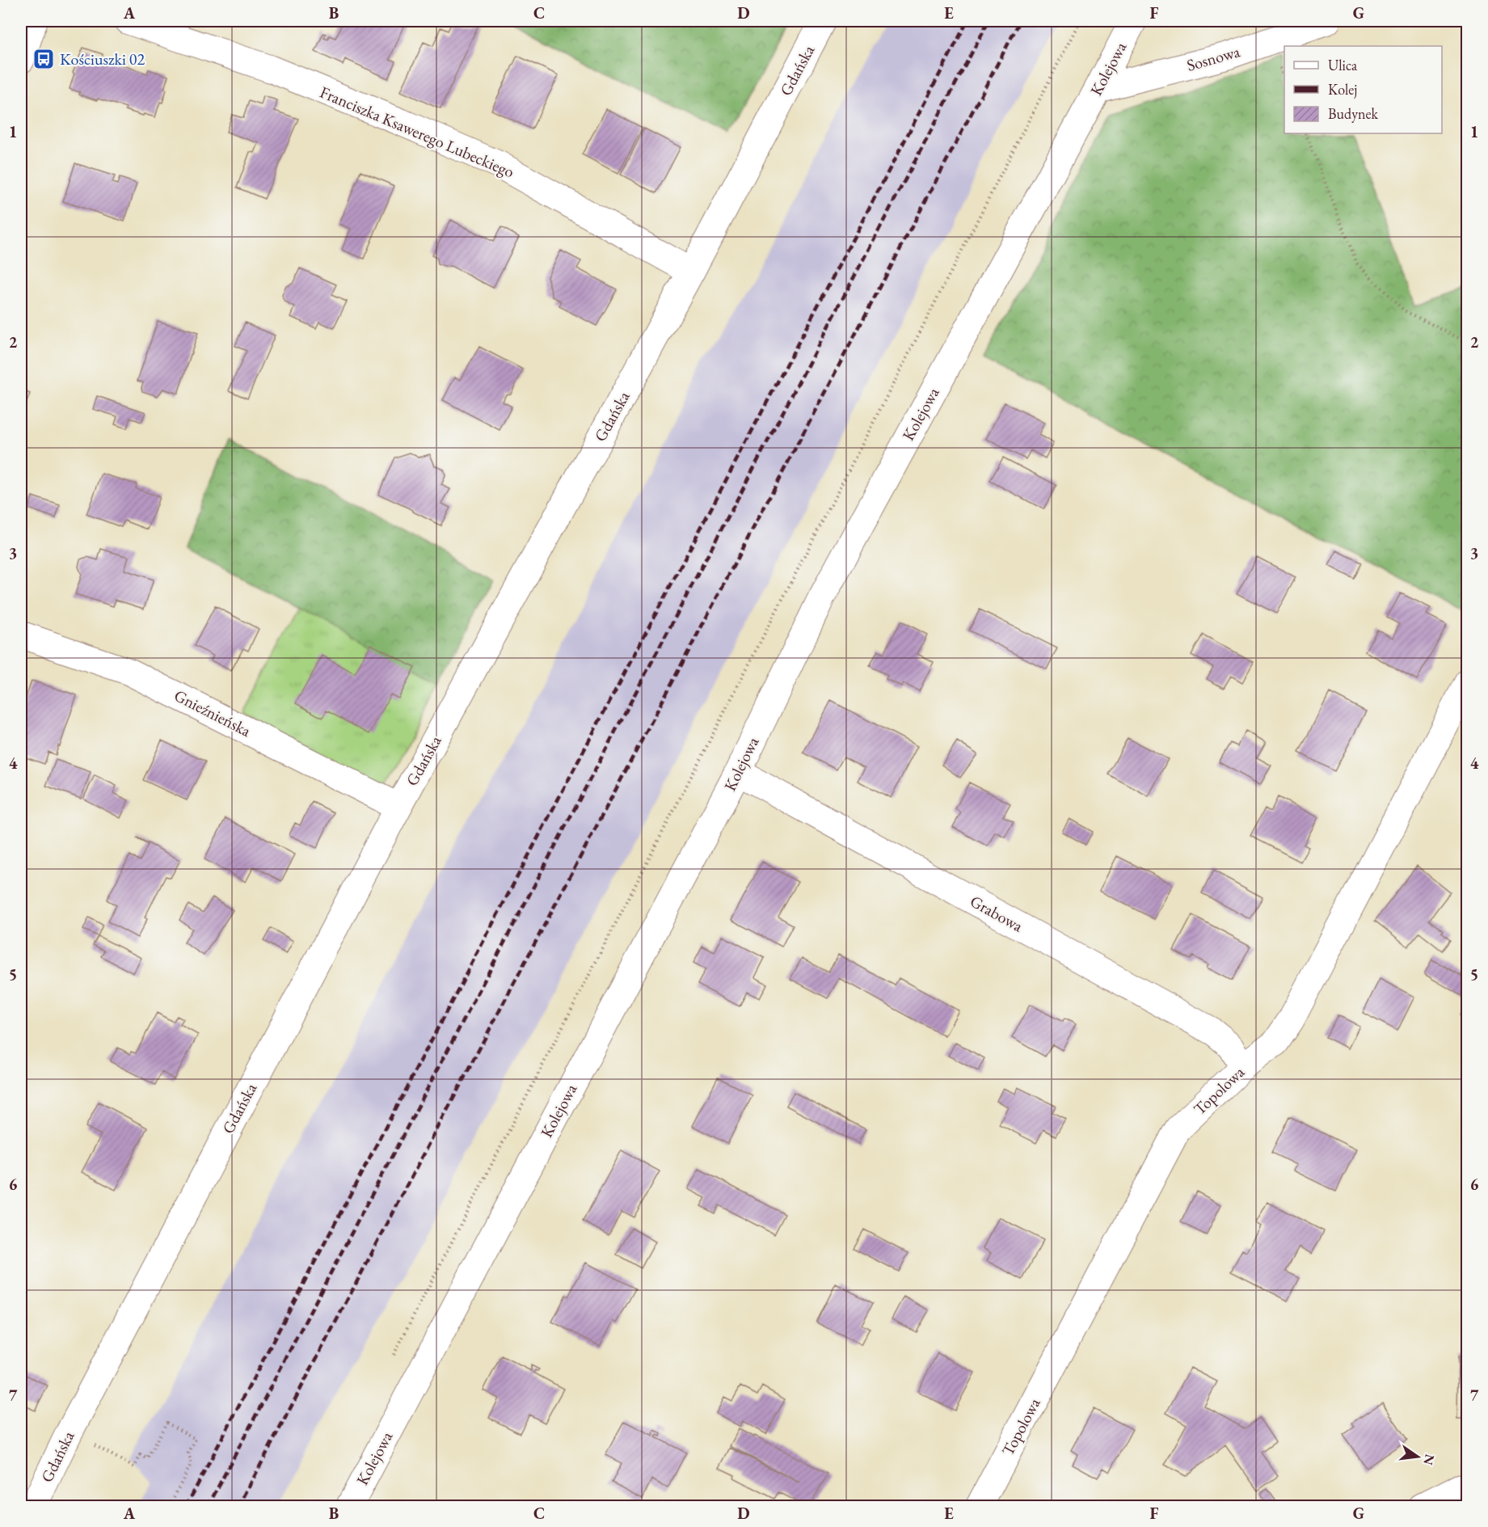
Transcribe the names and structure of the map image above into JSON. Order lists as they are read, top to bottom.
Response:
{
  "streets": {
    "street": [
      "Sosnowa",
      "Kolejowa",
      "Gdańska",
      "Franciszka Ksawerego Lubeckiego",
      "Gnieźnieńska",
      "Grabowa",
      "Topolowa"
    ]
  },
  "crossings": [
    ["Sosnowa", "Kolejowa"],
    ["Kolejowa", "Grabowa"],
    ["Gdańska", "Franciszka Ksawerego Lubeckiego"],
    ["Gdańska", "Gnieźnieńska"],
    ["Grabowa", "Topolowa"]
  ],
  "places": {
    "bus stop": ["Kościuszki 02"]
  },
  "legend": ["Ulica", "Kolej", "Budynek"],
  "north": "right",
  "grid": {
    "columns": [
      "A",
      "B",
      "C",
      "D",
      "E",
      "F",
      "G"
    ],
    "rows": [
      "1",
      "2",
      "3",
      "4",
      "5",
      "6",
      "7"
    ]
  }
}
